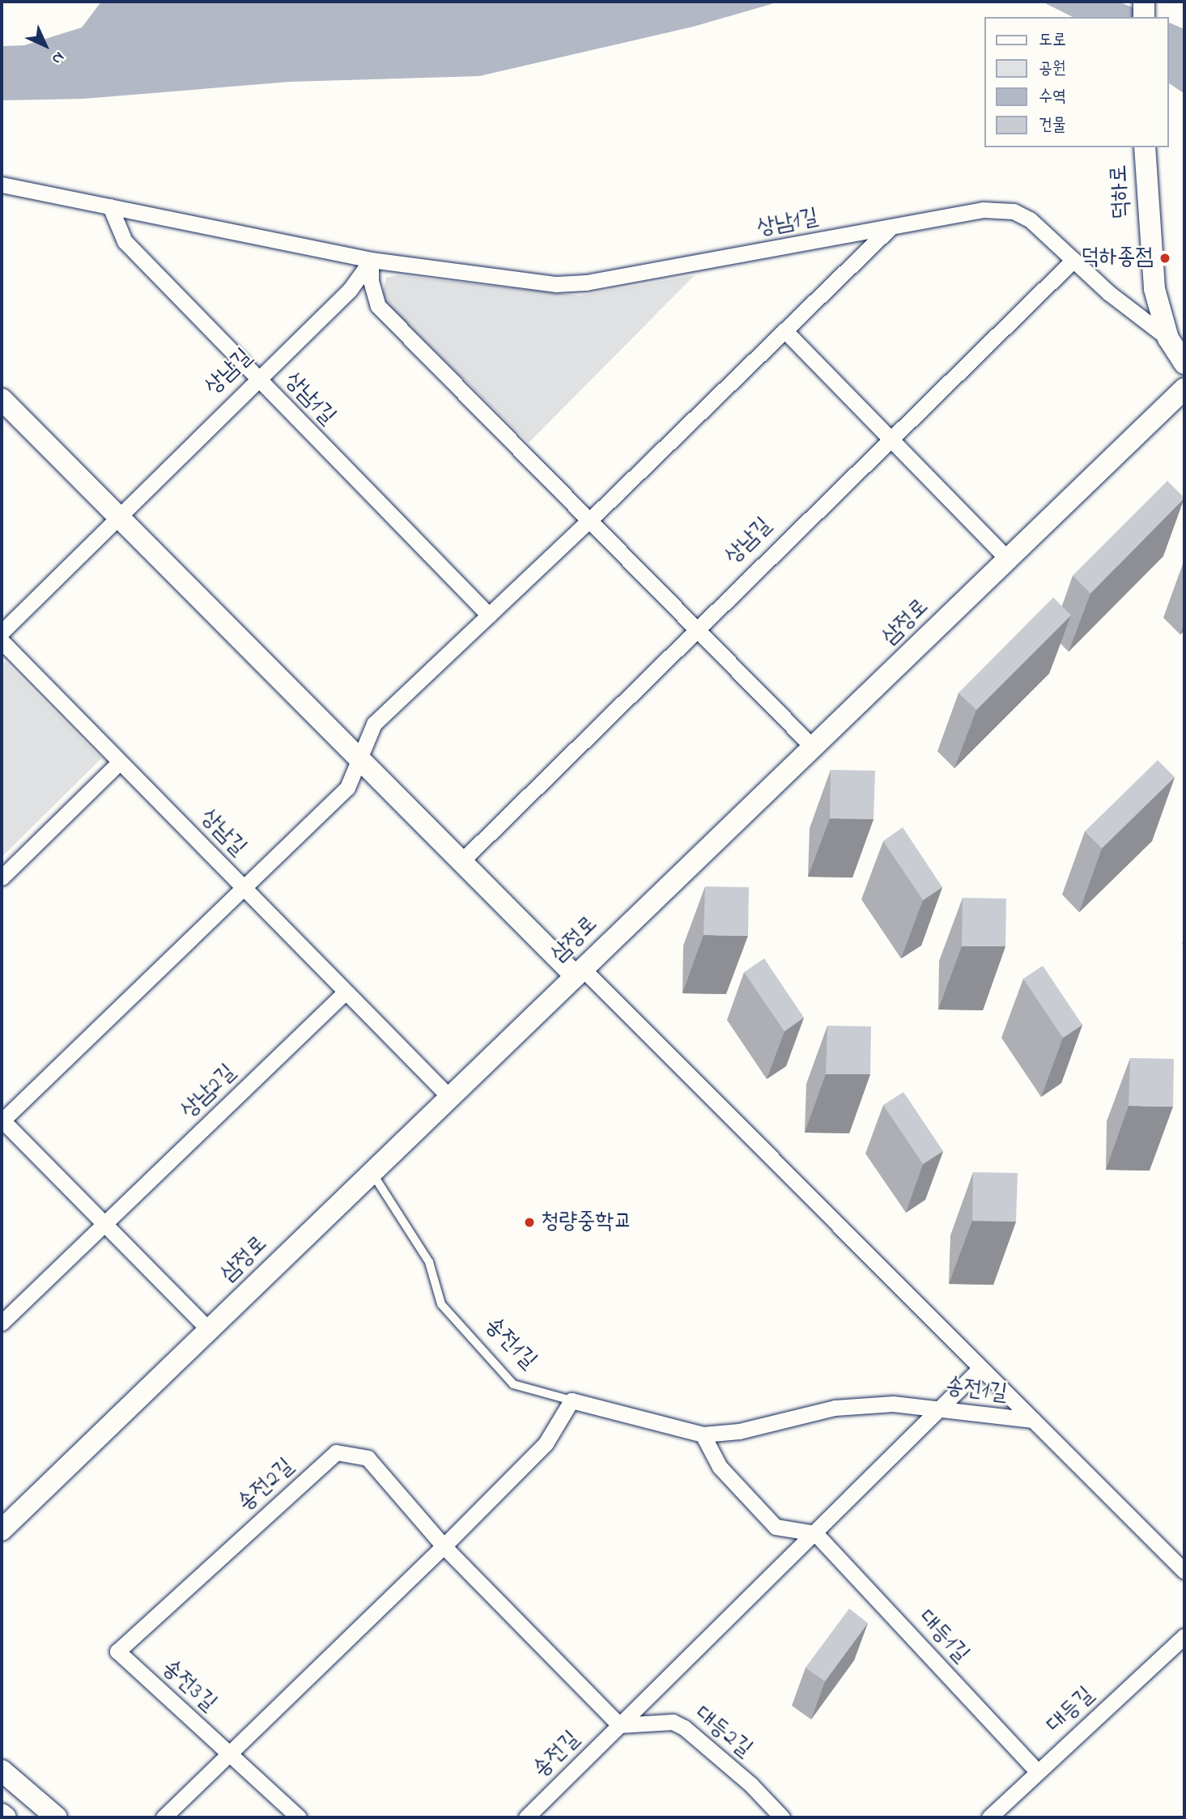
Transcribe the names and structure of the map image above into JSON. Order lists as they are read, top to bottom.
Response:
{
  "streets": {
    "street": [
      "덕하로",
      "상남1길",
      "상남길",
      "삼정로",
      "상남2길",
      "송전1길",
      "송전2길",
      "대등1길",
      "송전3길",
      "대등길",
      "대등2길",
      "송전길"
    ]
  },
  "crossings": [
    ["덕하로", "상남1길"],
    ["상남1길", "상남길"],
    ["상남길", "삼정로"],
    ["상남길", "상남2길"],
    ["삼정로", "송전1길"],
    ["송전1길", "송전길"],
    ["송전2길", "송전3길"],
    ["송전2길", "대등2길"],
    ["송전2길", "송전길"],
    ["대등1길", "대등길"],
    ["대등1길", "송전길"],
    ["대등2길", "송전길"]
  ],
  "places": ["덕하종점", "청량중학교"],
  "legend": [
    "도로",
    "공원",
    "수역",
    "건물"
  ],
  "north": "bottom right"
}
